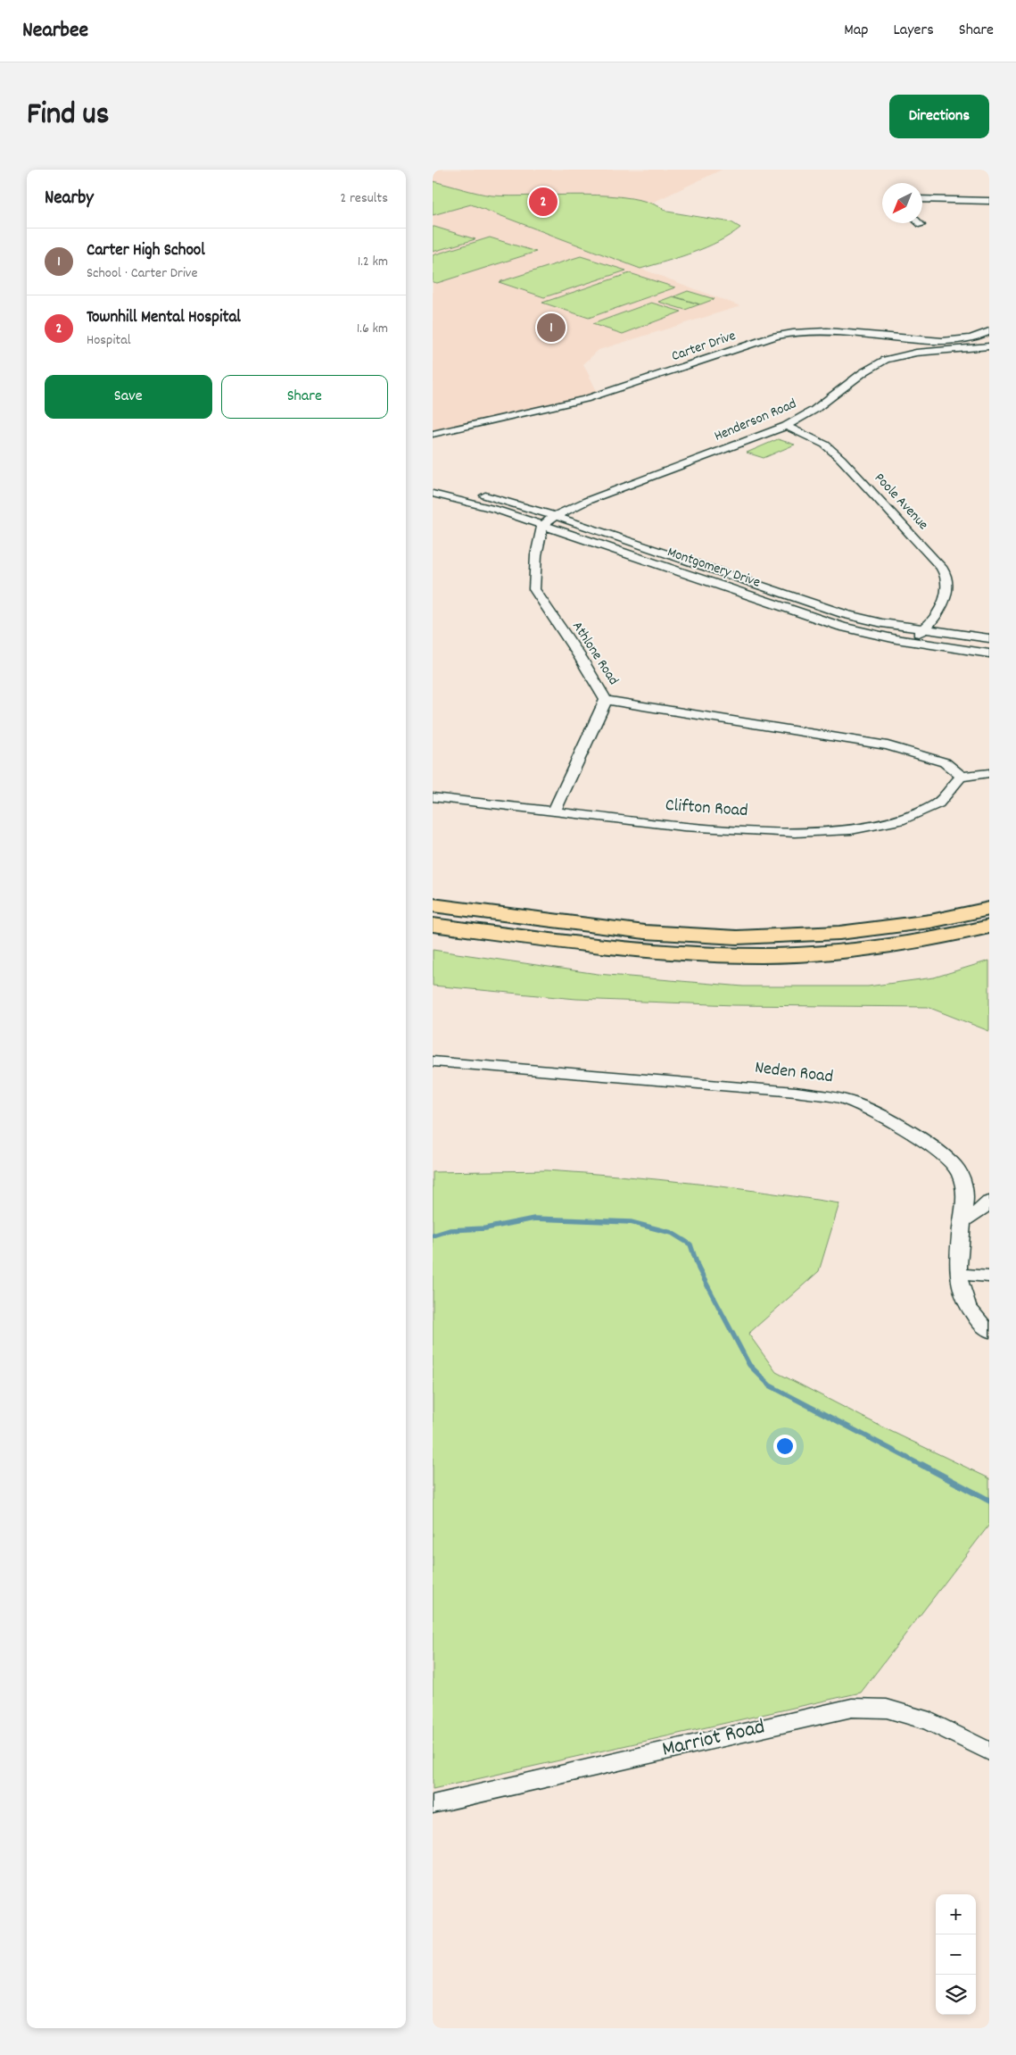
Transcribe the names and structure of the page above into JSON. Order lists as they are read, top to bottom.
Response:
{
  "streets": {
    "street": [
      "Carter Drive",
      "Henderson Road",
      "Poole Avenue",
      "Montgomery Drive",
      "Athlone Road",
      "Clifton Road",
      "Neden Road",
      "Marriot Road"
    ]
  },
  "crossings": [
    ["Henderson Road", "Poole Avenue"],
    ["Henderson Road", "Montgomery Drive"],
    ["Poole Avenue", "Montgomery Drive"],
    ["Montgomery Drive", "Athlone Road"],
    ["Athlone Road", "Clifton Road"]
  ],
  "north": "bottom left",
  "page": {
    "header": "Nearbee",
    "nav": ["Map", "Layers", "Share"],
    "title": "Find us",
    "buttons": [
      "Directions",
      ["Save", "Share"]
    ],
    "heading": ["Nearby", "2 results"],
    "pins": ["2", "1"],
    "list": [
      {
        "mark": "1",
        "name": "Carter High School",
        "note": "School · Carter Drive",
        "value": "1.2 km"
      },
      {
        "mark": "2",
        "name": "Townhill Mental Hospital",
        "note": "Hospital",
        "value": "1.6 km"
      }
    ],
    "map_buttons": ["+", "−"]
  }
}
